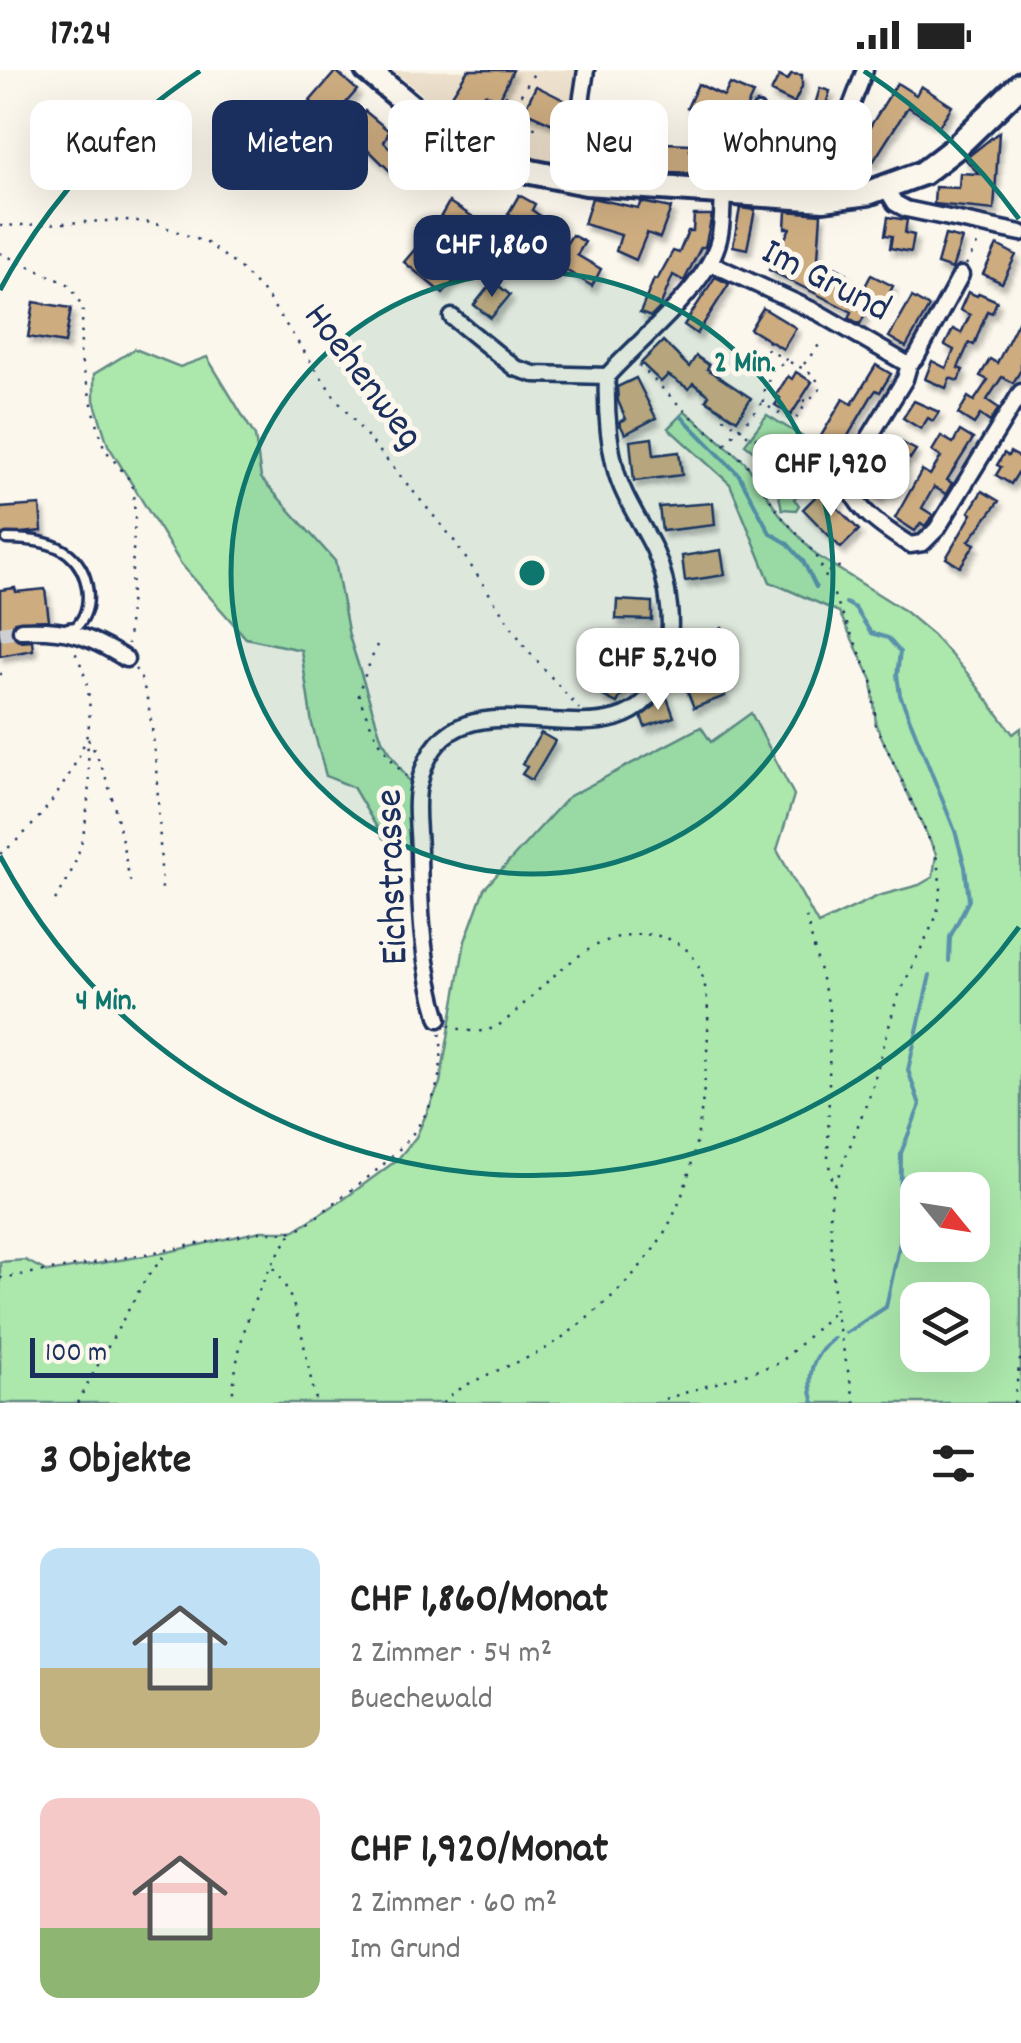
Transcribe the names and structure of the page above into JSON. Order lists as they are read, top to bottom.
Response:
{
  "streets": {
    "street": ["Im Grund", "Eichstrasse"],
    "path": ["Hoehenweg"]
  },
  "crossings": [
    ["Hoehenweg", "Eichstrasse"]
  ],
  "scale_bar": "100 m",
  "north": "bottom right",
  "page": {
    "status": "17:24",
    "chip": [
      "Kaufen",
      "Mieten",
      "Filter",
      "Neu",
      "Wohnung"
    ],
    "price": ["CHF 1,860", "CHF 1,920", "CHF 5,240"],
    "scale": "100 m",
    "heading": "3 Objekte",
    "list": [
      {
        "name": "CHF 1,860/Monat",
        "note": "2 Zimmer · 54 m² · Buechewald"
      },
      {
        "name": "CHF 1,920/Monat",
        "note": "2 Zimmer · 60 m² · Im Grund"
      }
    ]
  },
  "rings": ["2 Min.", "4 Min."]
}
